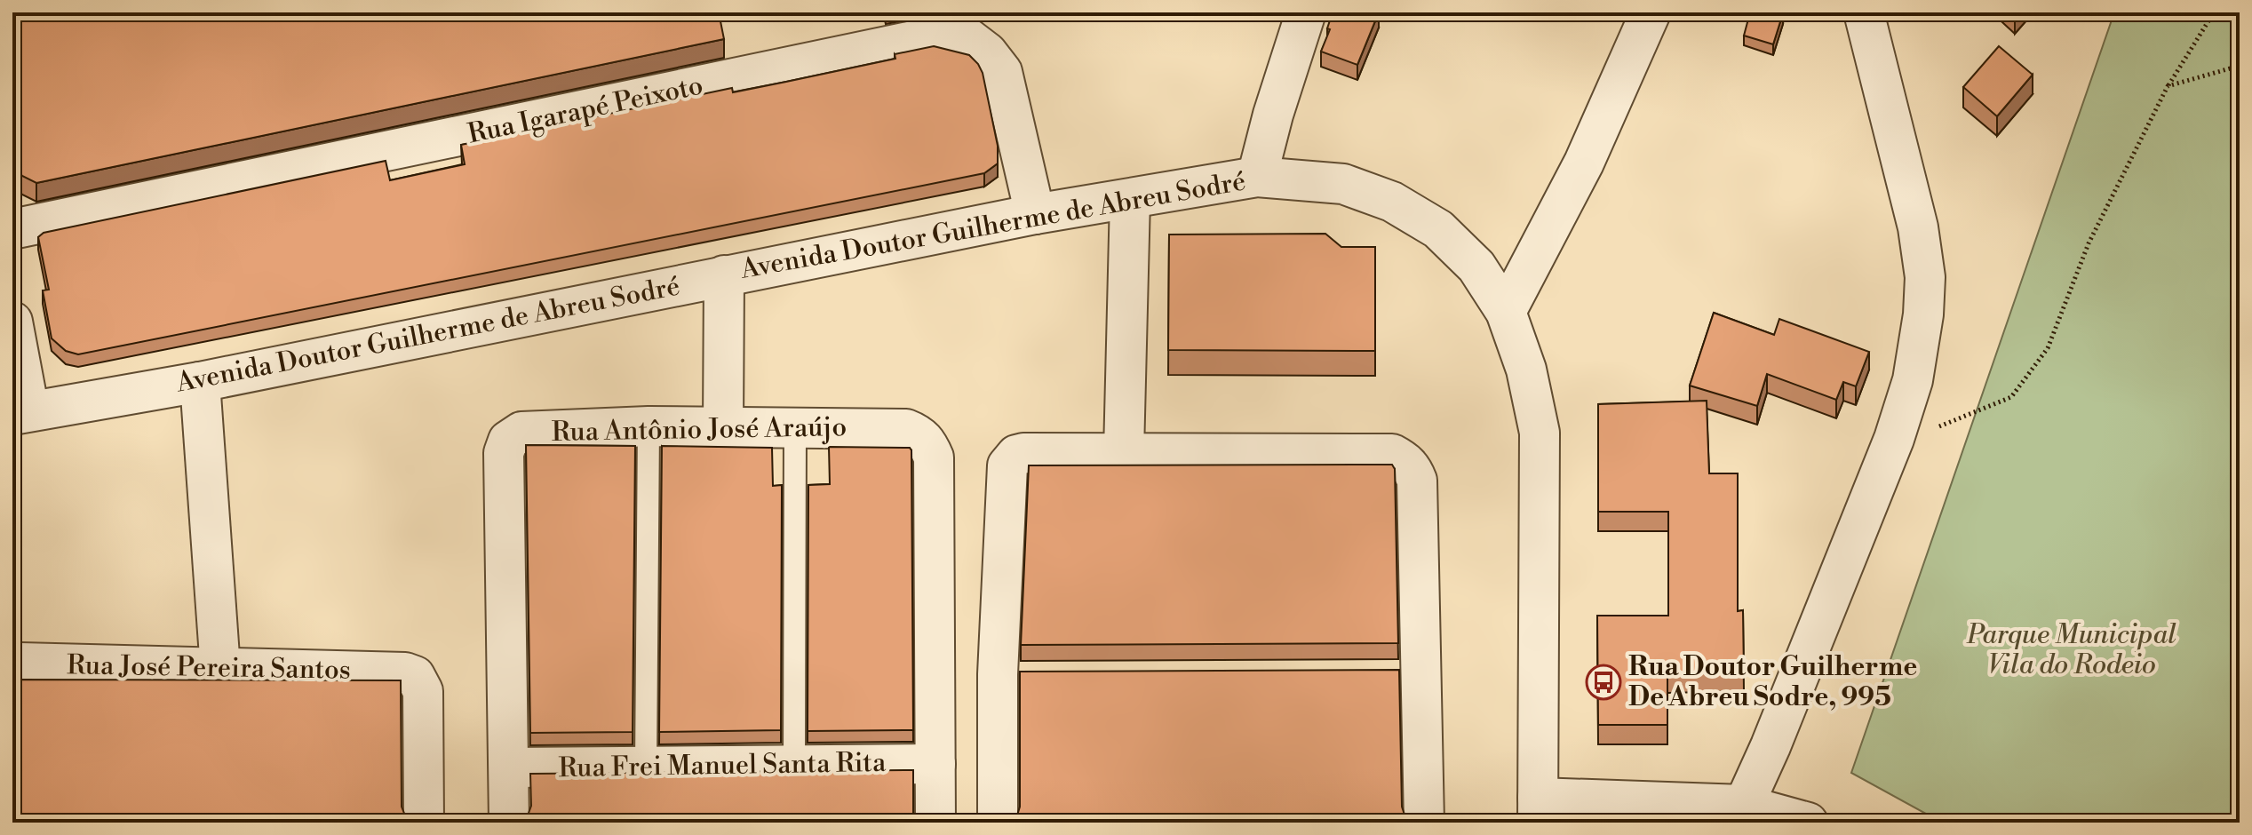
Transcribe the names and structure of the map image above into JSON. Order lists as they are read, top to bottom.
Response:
{
  "streets": {
    "street": [
      "Rua Igarapé Peixoto",
      "Avenida Doutor Guilherme de Abreu Sodré",
      "Rua Antônio José Araújo",
      "Rua José Pereira Santos",
      "Rua Frei Manuel Santa Rita"
    ]
  },
  "crossings": [
    ["Rua Igarapé Peixoto", "Avenida Doutor Guilherme de Abreu Sodré"],
    ["Rua Antônio José Araújo", "Rua Frei Manuel Santa Rita"]
  ],
  "parks": ["Parque Municipal Vila do Rodeio"],
  "places": {
    "bus stop": ["Rua Doutor Guilherme De Abreu Sodre, 995"]
  }
}
